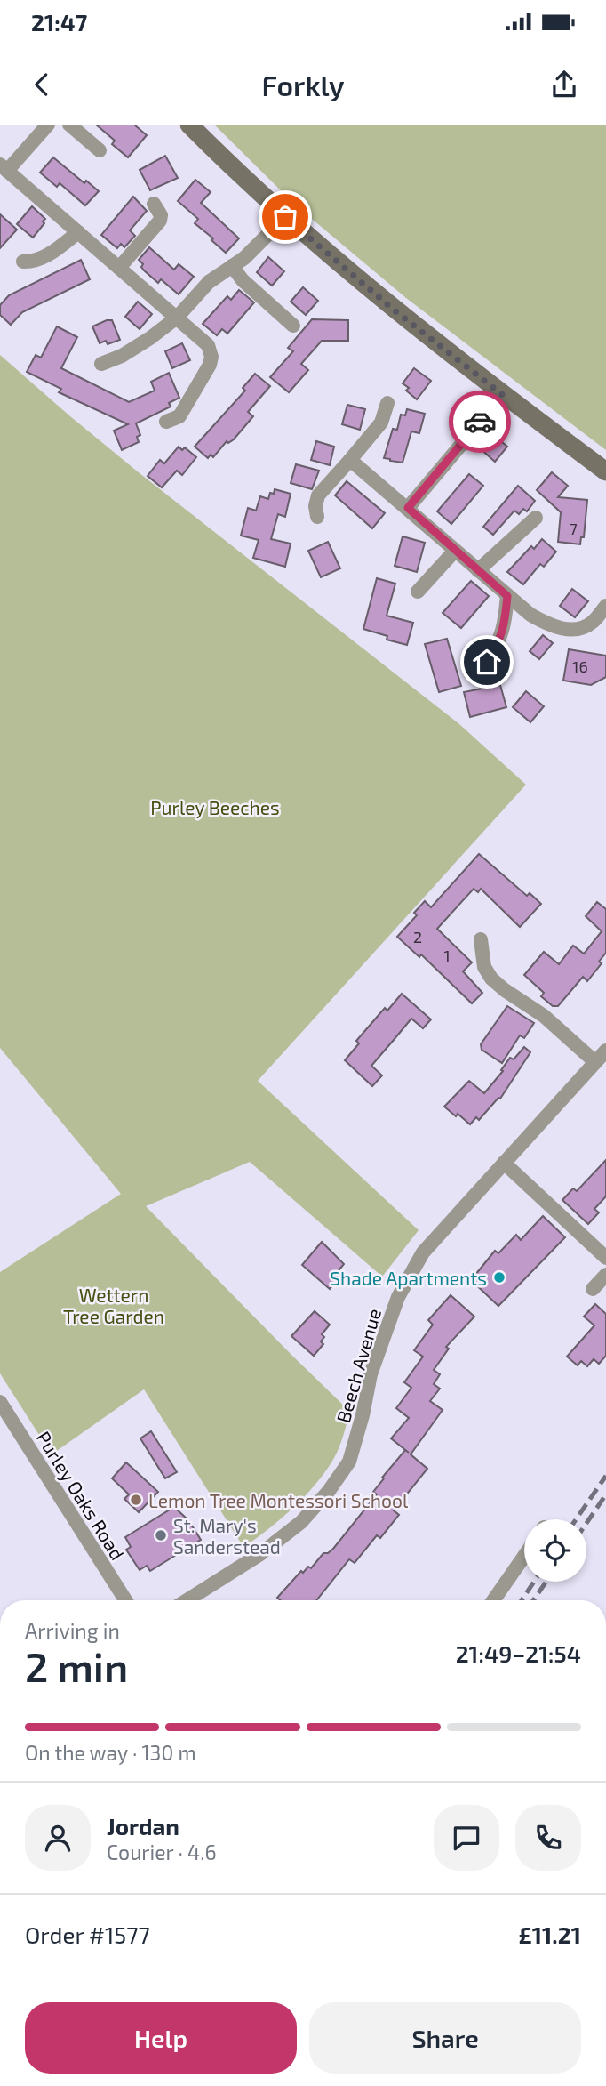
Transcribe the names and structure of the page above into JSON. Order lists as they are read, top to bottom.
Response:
{
  "streets": {
    "street": ["Beech Avenue", "Purley Oaks Road"]
  },
  "parks": ["Purley Beeches", "Wettern Tree Garden"],
  "places": ["Shade Apartments", "Lemon Tree Montessori School", "St. Mary's Sanderstead"],
  "house_numbers": [
    "7",
    "16",
    "2",
    "1"
  ],
  "page": {
    "status": "21:47",
    "header": "Forkly",
    "heading": ["2 min", "Arriving in", "21:49–21:54"],
    "panel": [
      "Jordan",
      "Courier · 4.6",
      "Order #1577",
      "£11.21"
    ],
    "bar": "On the way · 130 m",
    "buttons": ["Help", "Share"]
  }
}
